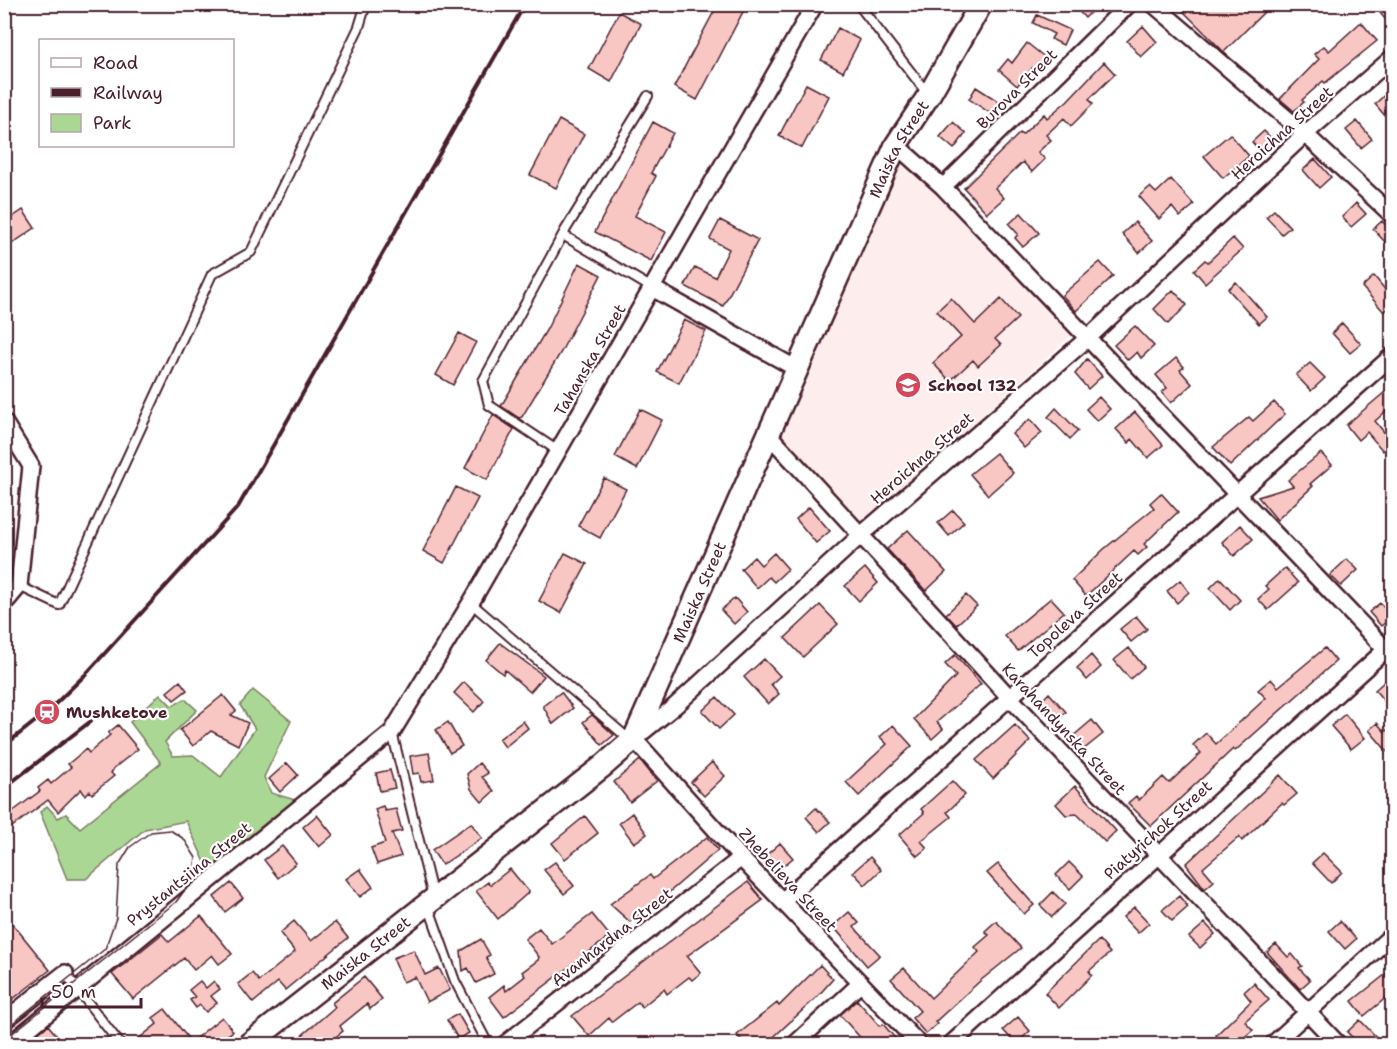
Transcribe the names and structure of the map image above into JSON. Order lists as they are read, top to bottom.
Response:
{
  "streets": {
    "street": [
      "Burova Street",
      "Heroichna Street",
      "Maiska Street",
      "Tahanska Street",
      "Topoleva Street",
      "Karahandynska Street",
      "Piatyrichok Street",
      "Prystantsiina Street",
      "Zhebelieva Street",
      "Avanhardna Street"
    ]
  },
  "crossings": [
    ["Heroichna Street", "Maiska Street"],
    ["Heroichna Street", "Karahandynska Street"],
    ["Heroichna Street", "Zhebelieva Street"],
    ["Maiska Street", "Karahandynska Street"],
    ["Maiska Street", "Zhebelieva Street"],
    ["Tahanska Street", "Prystantsiina Street"],
    ["Topoleva Street", "Karahandynska Street"],
    ["Topoleva Street", "Zhebelieva Street"],
    ["Karahandynska Street", "Piatyrichok Street"],
    ["Zhebelieva Street", "Avanhardna Street"]
  ],
  "places": {
    "school or university": ["School 132"],
    "station": ["Mushketove"]
  },
  "legend": ["Road", "Railway", "Park"],
  "scale_bar": "50 m"
}
